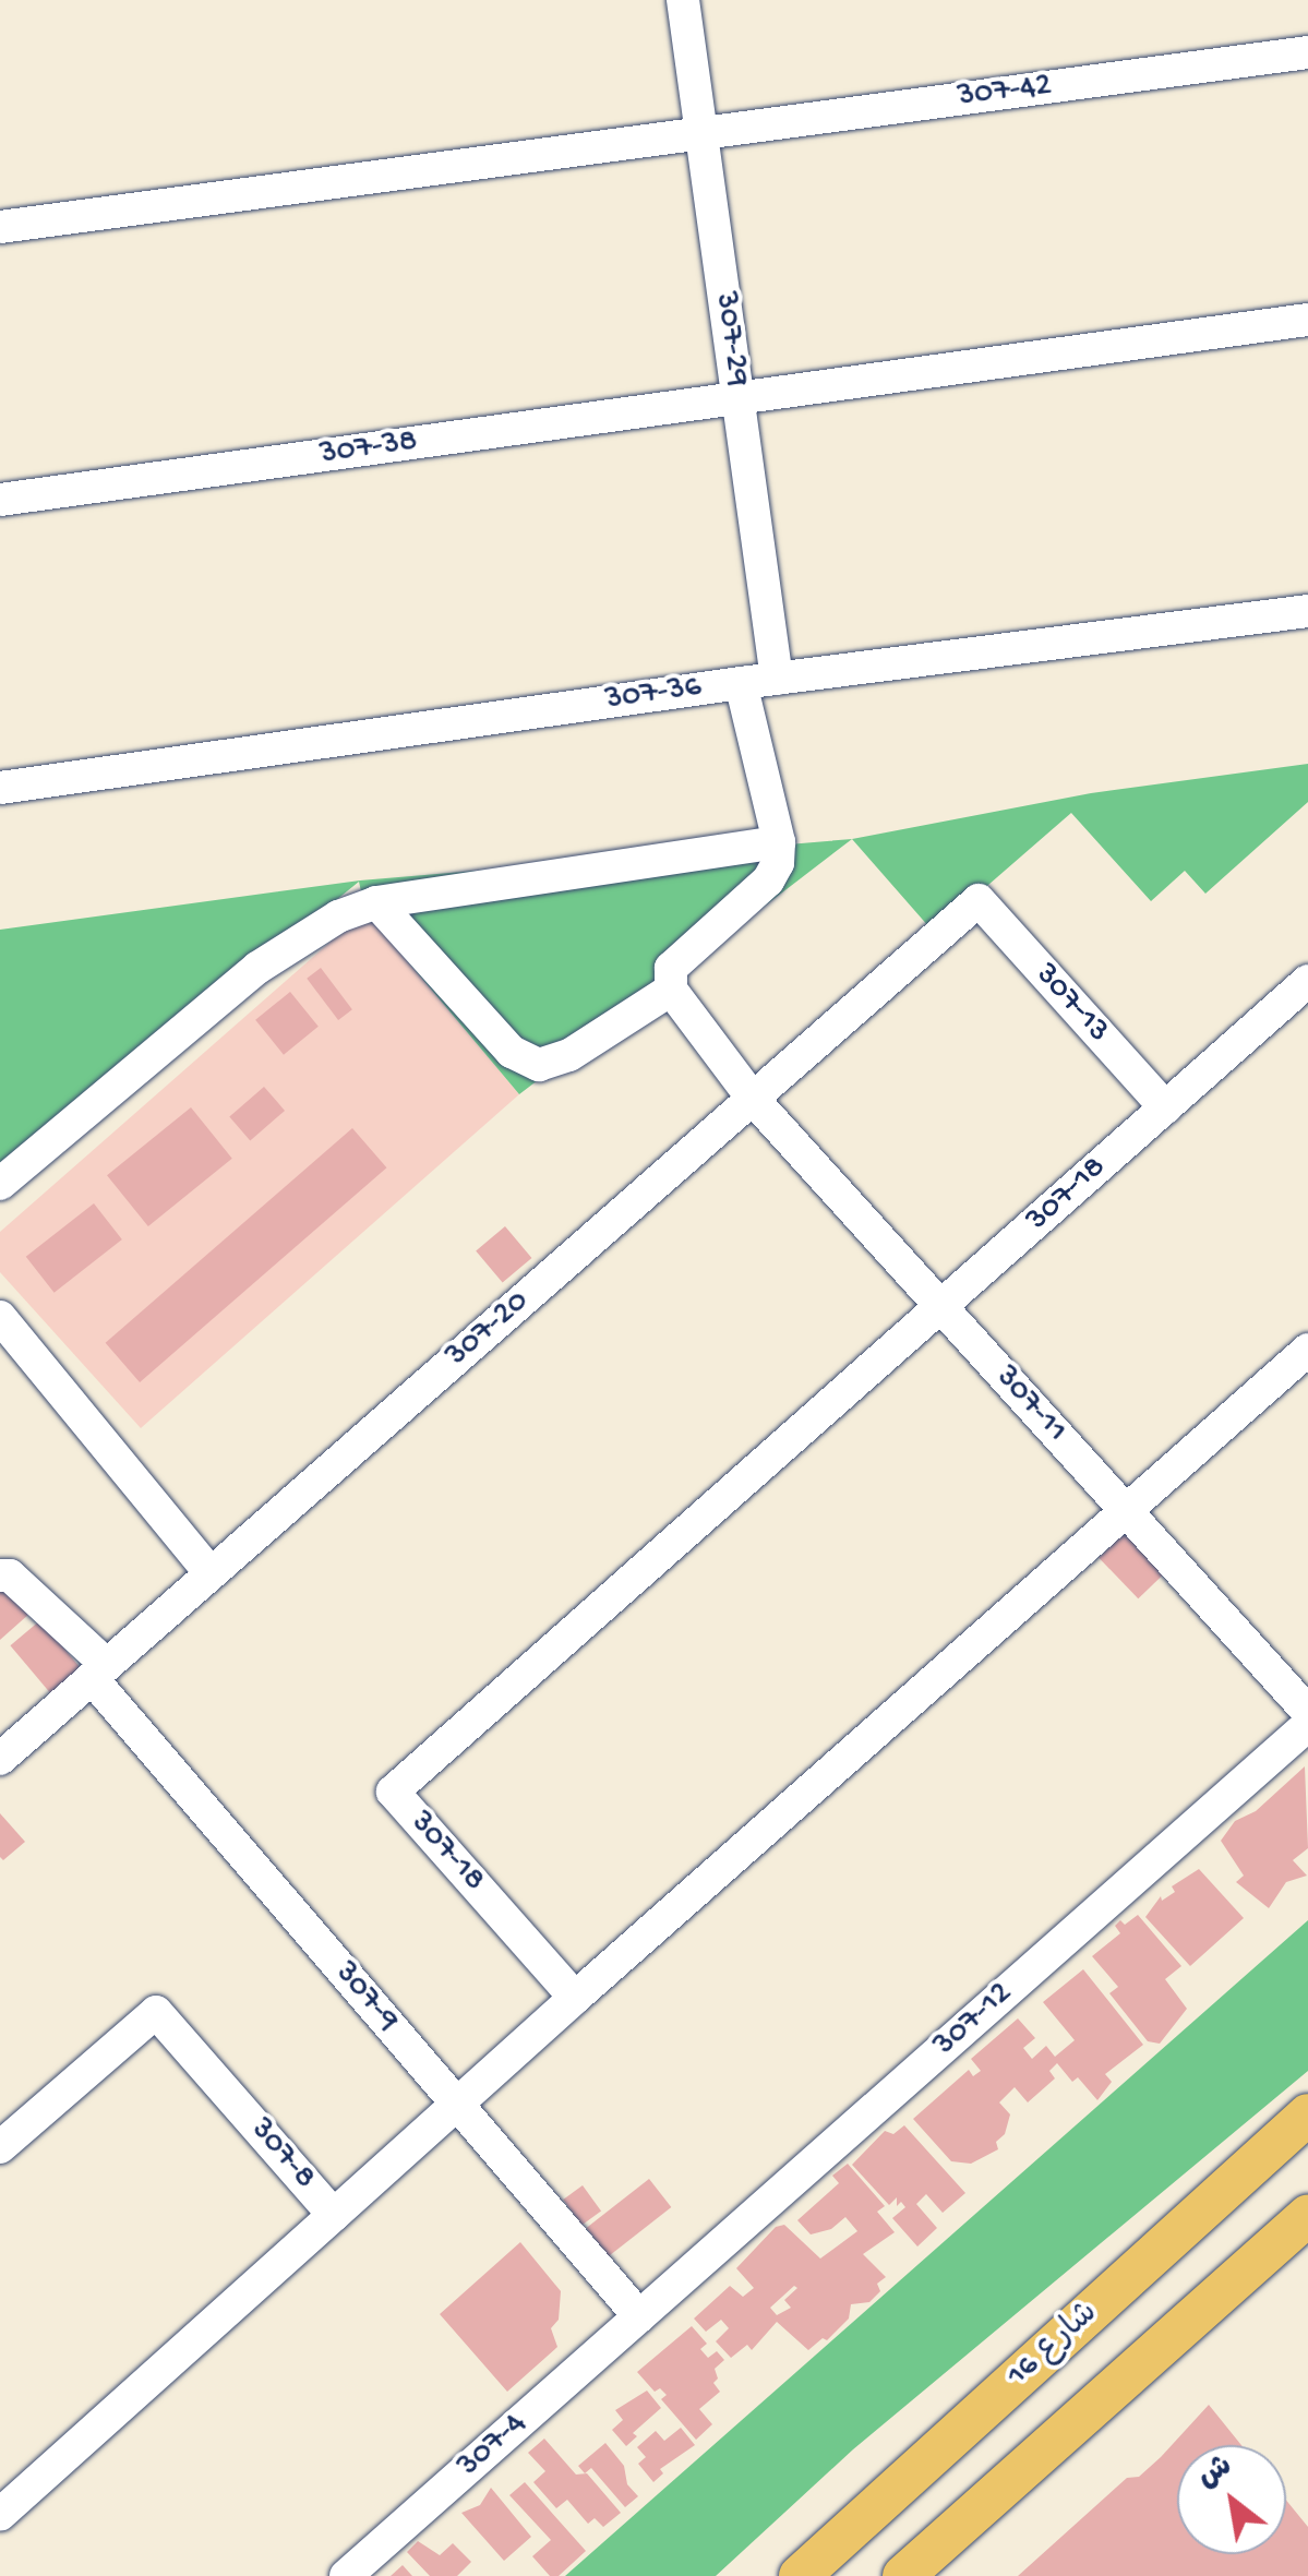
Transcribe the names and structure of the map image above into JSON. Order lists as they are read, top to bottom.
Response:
{
  "streets": {
    "main road": ["شارع 16"],
    "street": [
      "307-42",
      "307-29",
      "307-38",
      "307-36",
      "307-13",
      "307-18",
      "307-20",
      "307-11",
      "307-9",
      "307-12",
      "307-8",
      "307-4"
    ]
  },
  "crossings": [
    ["307-42", "307-29"],
    ["307-29", "307-38"],
    ["307-29", "307-36"],
    ["307-13", "307-18"],
    ["307-13", "307-20"],
    ["307-18", "307-11"],
    ["307-20", "307-11"],
    ["307-20", "307-9"],
    ["307-9", "307-12"],
    ["307-9", "307-4"],
    ["307-12", "307-4"]
  ],
  "north": "top left"
}
